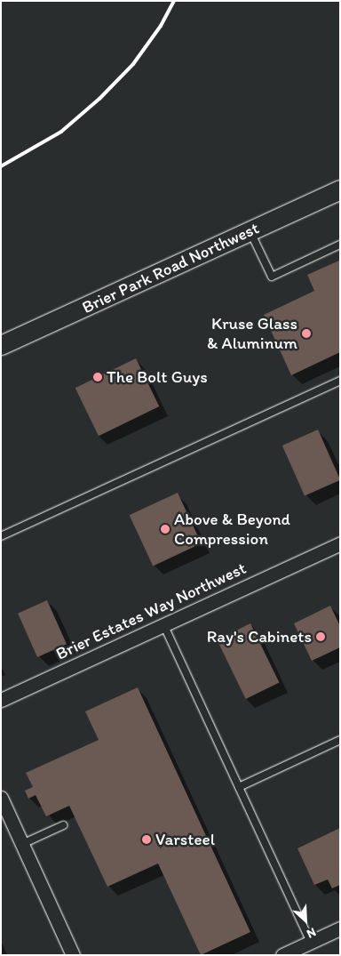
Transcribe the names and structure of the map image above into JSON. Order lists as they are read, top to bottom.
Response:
{
  "streets": {
    "street": ["Brier Park Road Northwest", "Brier Estates Way Northwest"]
  },
  "places": [
    "Kruse Glass & Aluminum",
    "The Bolt Guys",
    "Above & Beyond Compression",
    "Ray's Cabinets",
    "Varsteel"
  ],
  "north": "bottom right"
}
